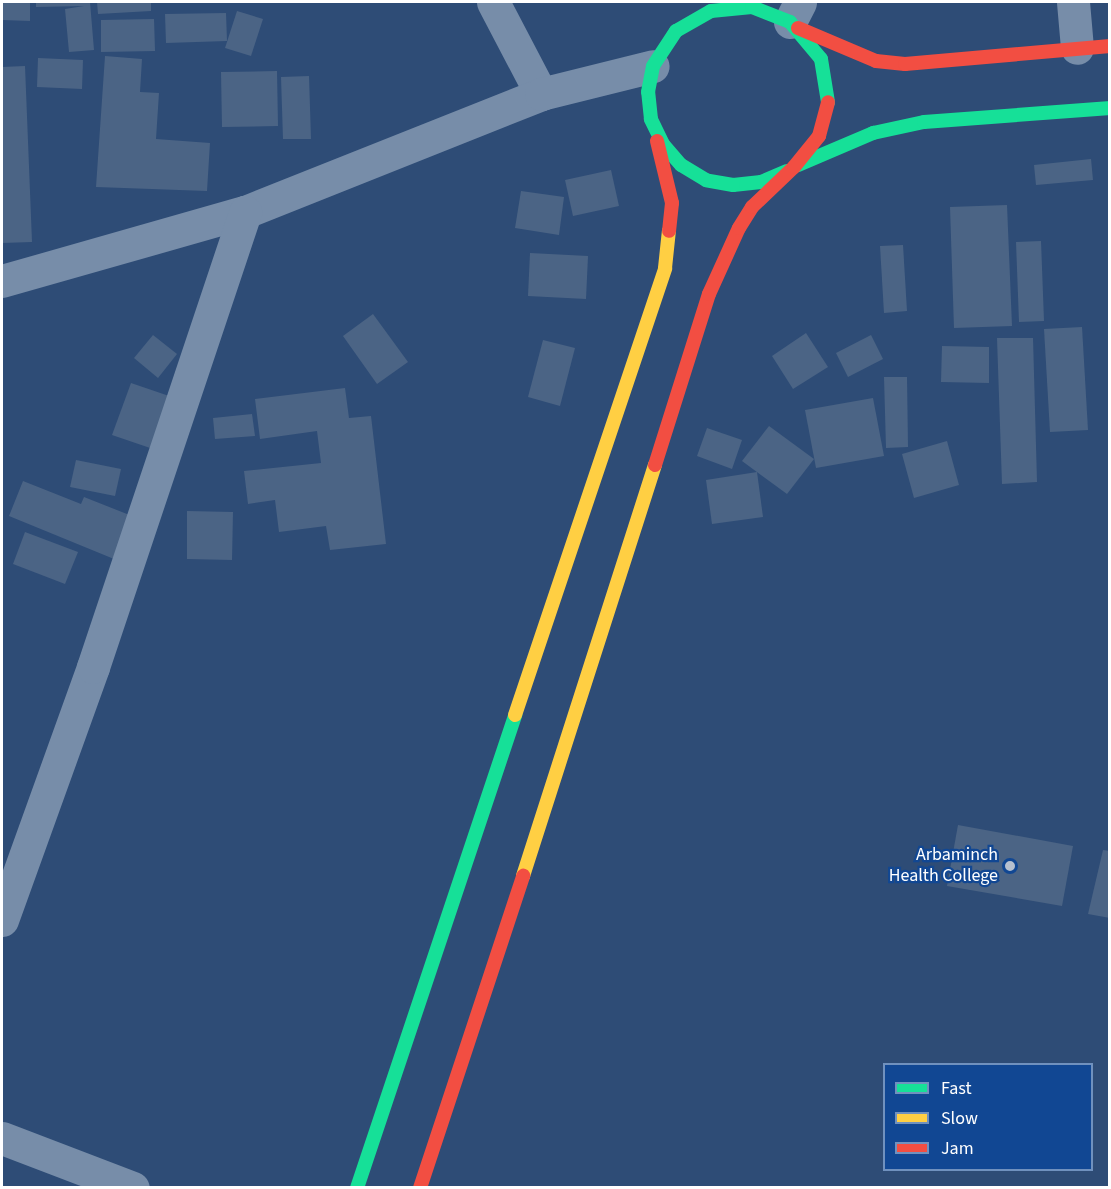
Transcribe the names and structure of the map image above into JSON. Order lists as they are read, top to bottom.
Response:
{
  "places": ["Arbaminch Health College"],
  "legend": ["Fast", "Slow", "Jam"]
}
